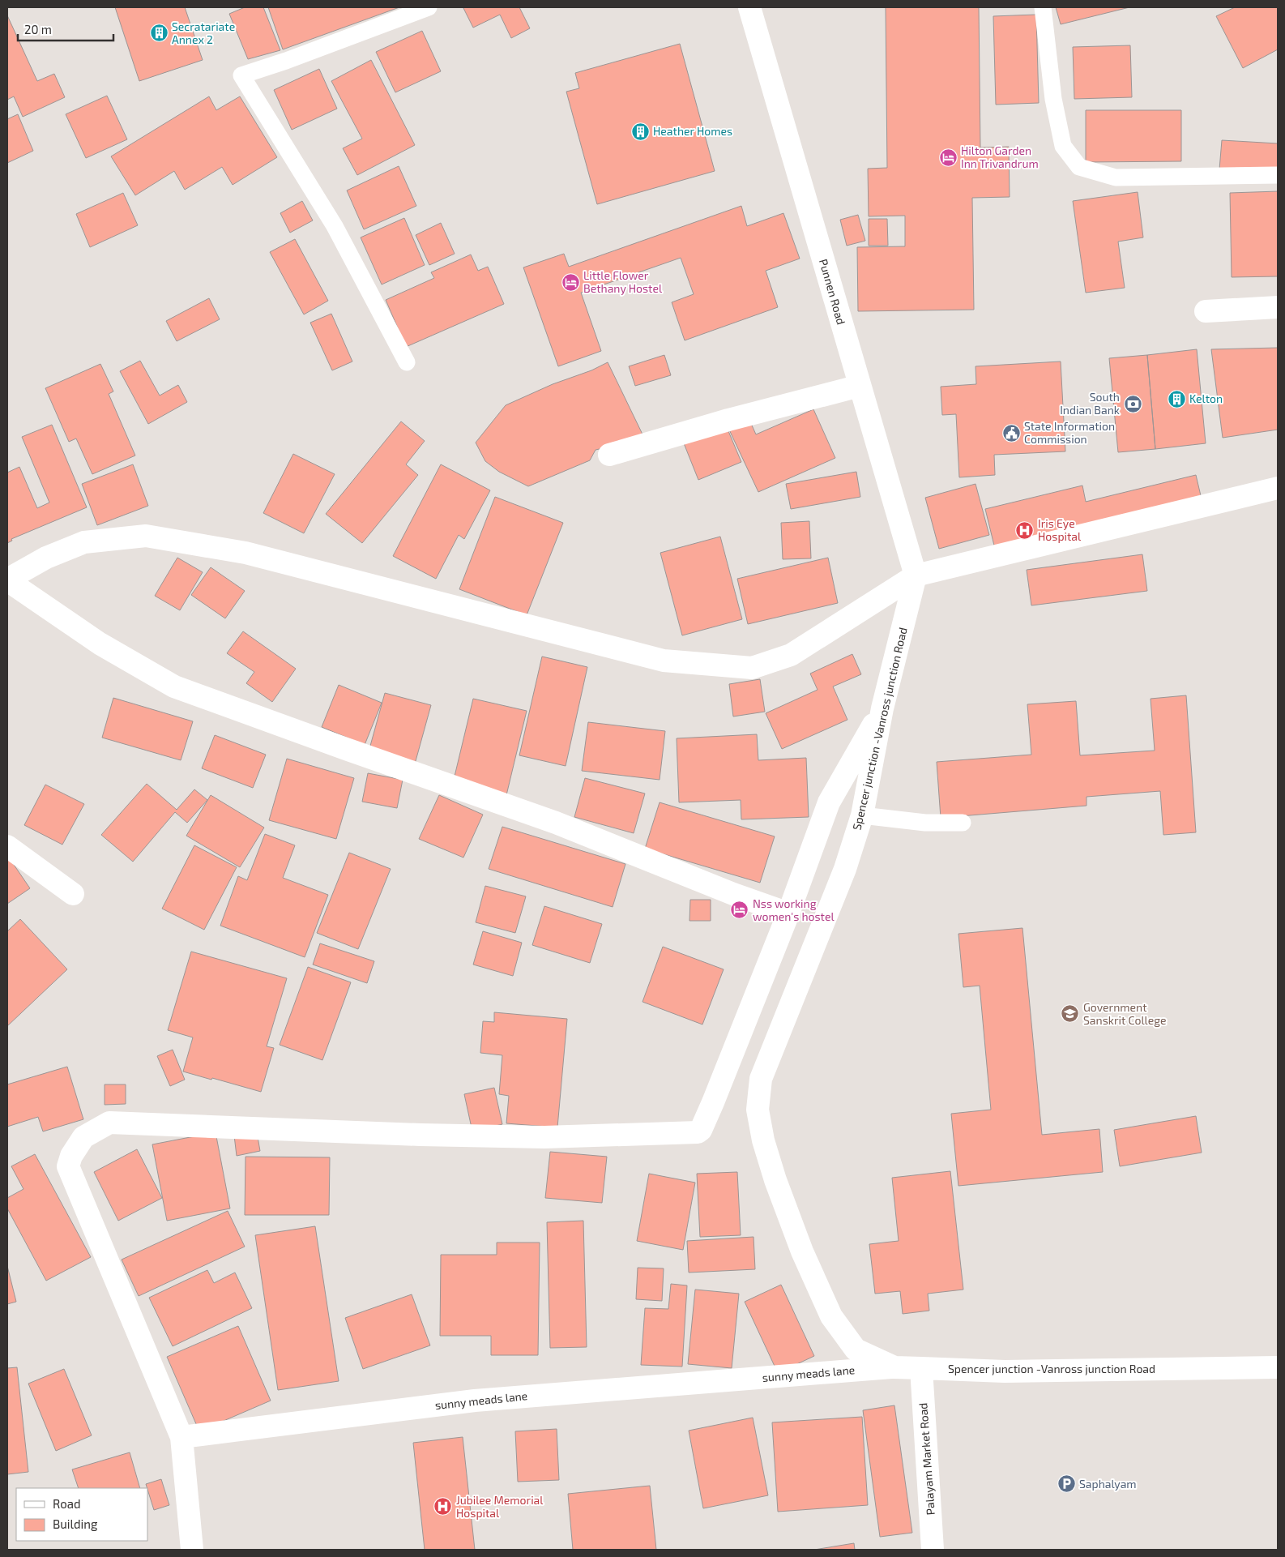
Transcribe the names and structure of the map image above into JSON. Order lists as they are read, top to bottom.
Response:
{
  "streets": {
    "street": [
      "Punnen Road",
      "Spencer junction -Vanross junction Road",
      "sunny meads lane",
      "Palayam Market Road"
    ]
  },
  "crossings": [
    ["Punnen Road", "Spencer junction -Vanross junction Road"],
    ["Spencer junction -Vanross junction Road", "sunny meads lane"],
    ["Spencer junction -Vanross junction Road", "Palayam Market Road"]
  ],
  "places": {
    "building": ["Secratariate Annex 2", "Heather Homes", "Kelton"],
    "hotel": ["Hilton Garden Inn Trivandrum", "Little Flower Bethany Hostel", "Nss working women's hostel"],
    "bank": ["South Indian Bank"],
    "public building": ["State Information Commission"],
    "hospital": ["Iris Eye Hospital", "Jubilee Memorial Hospital"],
    "school or university": ["Government Sanskrit College"],
    "parking": ["Saphalyam"]
  },
  "legend": ["Road", "Building"],
  "scale_bar": "20 m"
}
